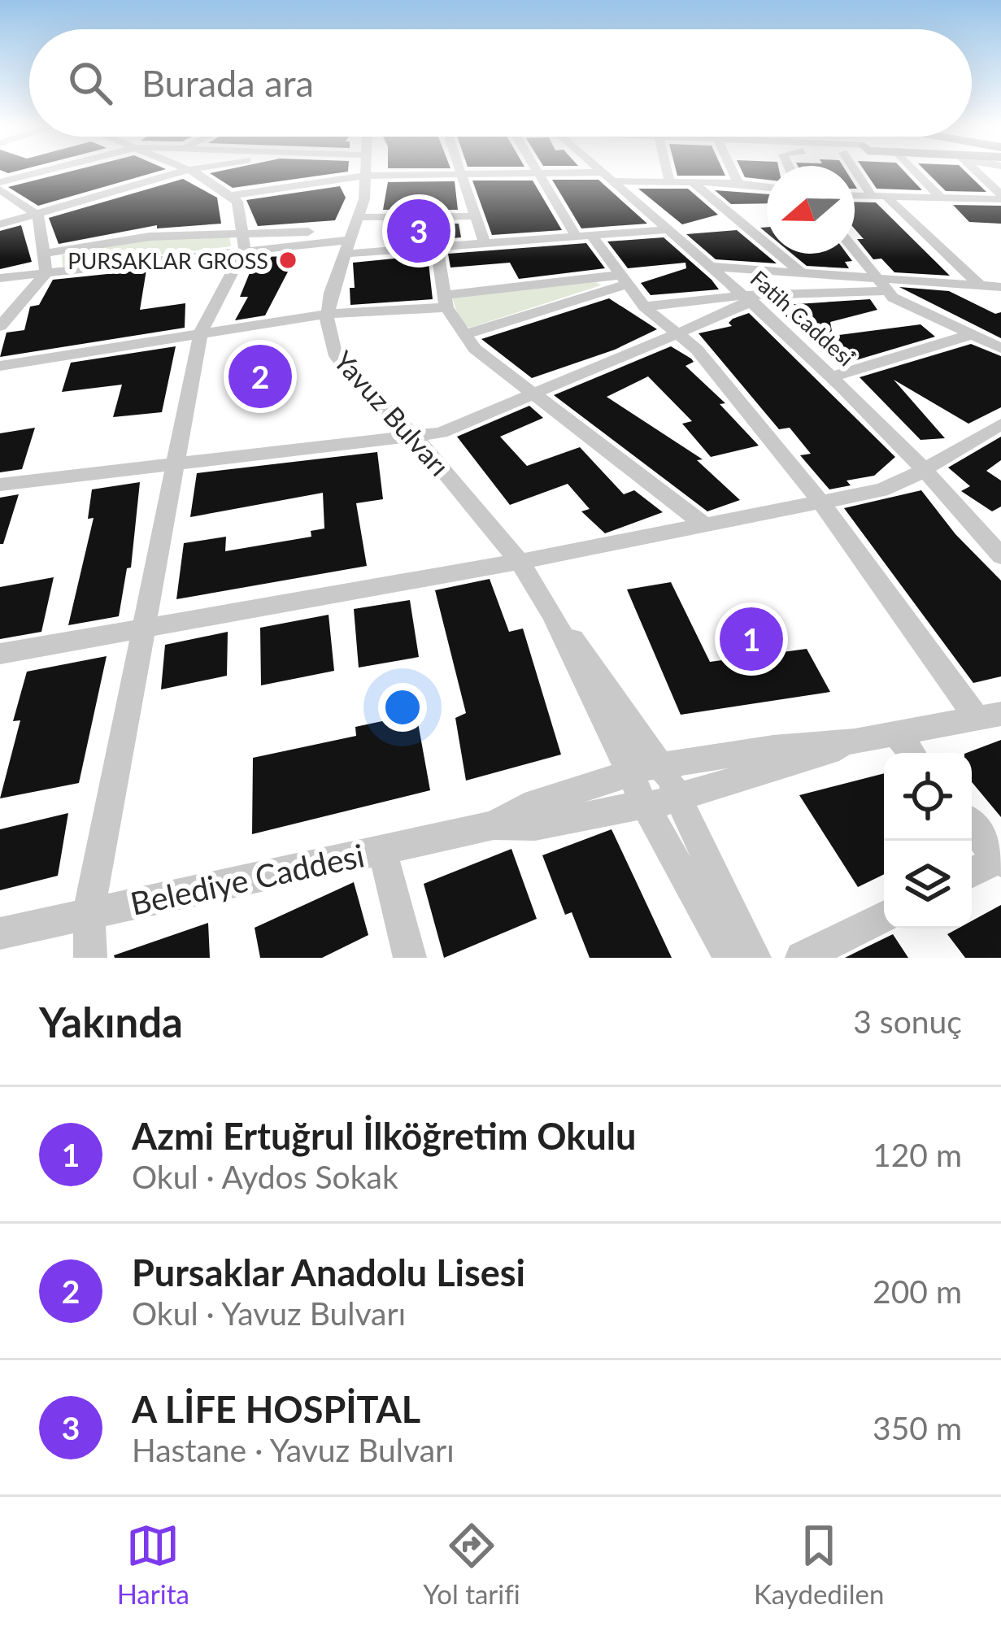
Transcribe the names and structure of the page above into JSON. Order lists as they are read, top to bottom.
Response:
{
  "streets": {
    "street": ["Fatih Caddesi", "Yavuz Bulvarı", "Belediye Caddesi"]
  },
  "crossings": [
    ["Yavuz Bulvarı", "Belediye Caddesi"]
  ],
  "places": ["PURSAKLAR GROSS"],
  "north": "left",
  "page": {
    "search": "Burada ara",
    "pins": ["3", "2", "1"],
    "heading": ["Yakında", "3 sonuç"],
    "list": [
      {
        "mark": "1",
        "name": "Azmi Ertuğrul İlköğretim Okulu",
        "note": "Okul · Aydos Sokak",
        "value": "120 m"
      },
      {
        "mark": "2",
        "name": "Pursaklar Anadolu Lisesi",
        "note": "Okul · Yavuz Bulvarı",
        "value": "200 m"
      },
      {
        "mark": "3",
        "name": "A LİFE HOSPİTAL",
        "note": "Hastane · Yavuz Bulvarı",
        "value": "350 m"
      }
    ],
    "nav": ["Harita", "Yol tarifi", "Kaydedilen"]
  }
}
